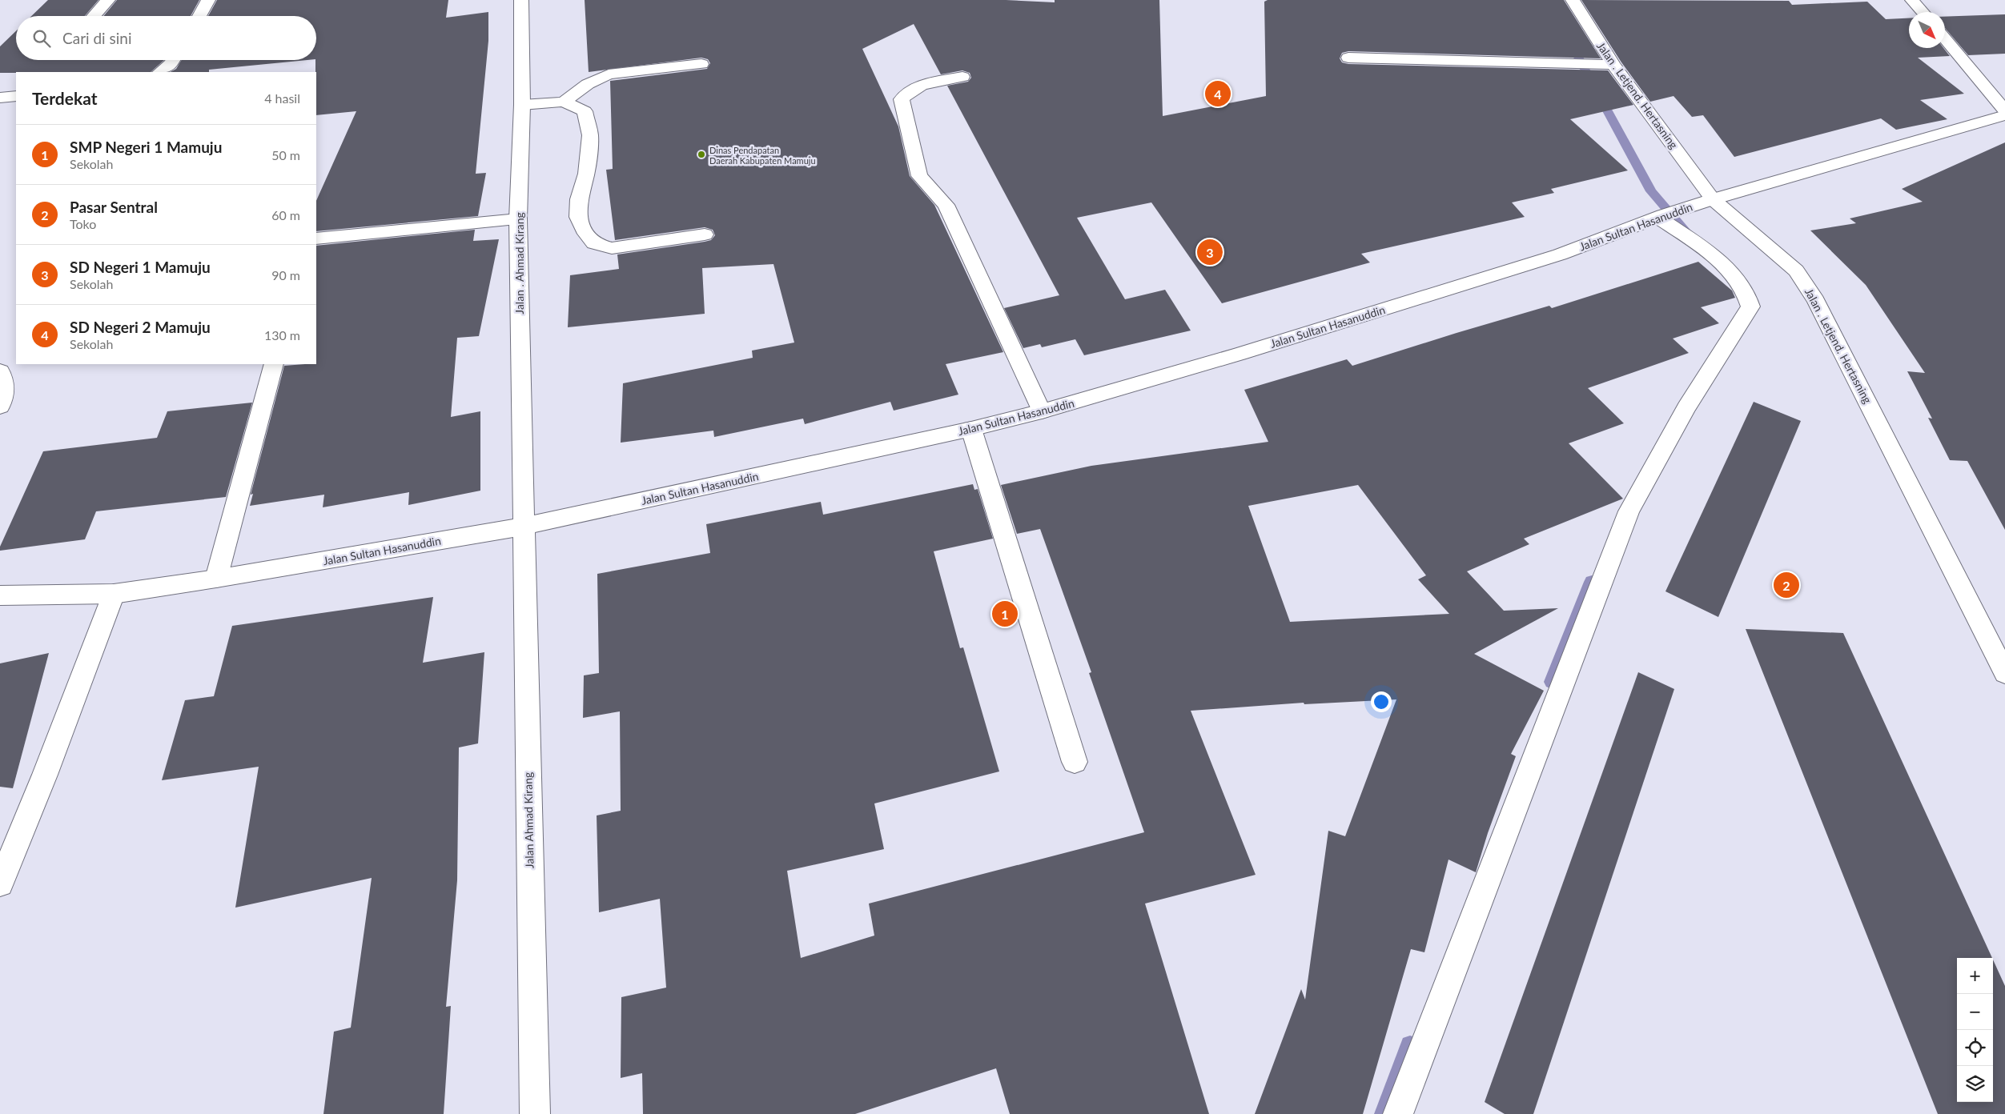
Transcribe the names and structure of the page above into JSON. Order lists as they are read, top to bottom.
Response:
{
  "streets": {
    "street": [
      "Jalan . Letjend. Hertasning",
      "Jalan Sultan Hasanuddin",
      "Jalan . Ahmad Kirang",
      "Jalan Ahmad Kirang"
    ]
  },
  "crossings": [
    ["Jalan . Letjend. Hertasning", "Jalan Sultan Hasanuddin"],
    ["Jalan Sultan Hasanuddin", "Jalan . Ahmad Kirang"],
    ["Jalan Sultan Hasanuddin", "Jalan Ahmad Kirang"],
    ["Jalan . Ahmad Kirang", "Jalan Ahmad Kirang"]
  ],
  "places": ["Dinas Pendapatan Daerah Kabupaten Mamuju"],
  "north": "bottom right",
  "page": {
    "search": "Cari di sini",
    "heading": ["Terdekat", "4 hasil"],
    "pins": [
      "4",
      "3",
      "2",
      "1"
    ],
    "list": [
      {
        "mark": "1",
        "name": "SMP Negeri 1 Mamuju",
        "note": "Sekolah",
        "value": "50 m"
      },
      {
        "mark": "2",
        "name": "Pasar Sentral",
        "note": "Toko",
        "value": "60 m"
      },
      {
        "mark": "3",
        "name": "SD Negeri 1 Mamuju",
        "note": "Sekolah",
        "value": "90 m"
      },
      {
        "mark": "4",
        "name": "SD Negeri 2 Mamuju",
        "note": "Sekolah",
        "value": "130 m"
      }
    ],
    "map_buttons": ["+", "−"]
  }
}
